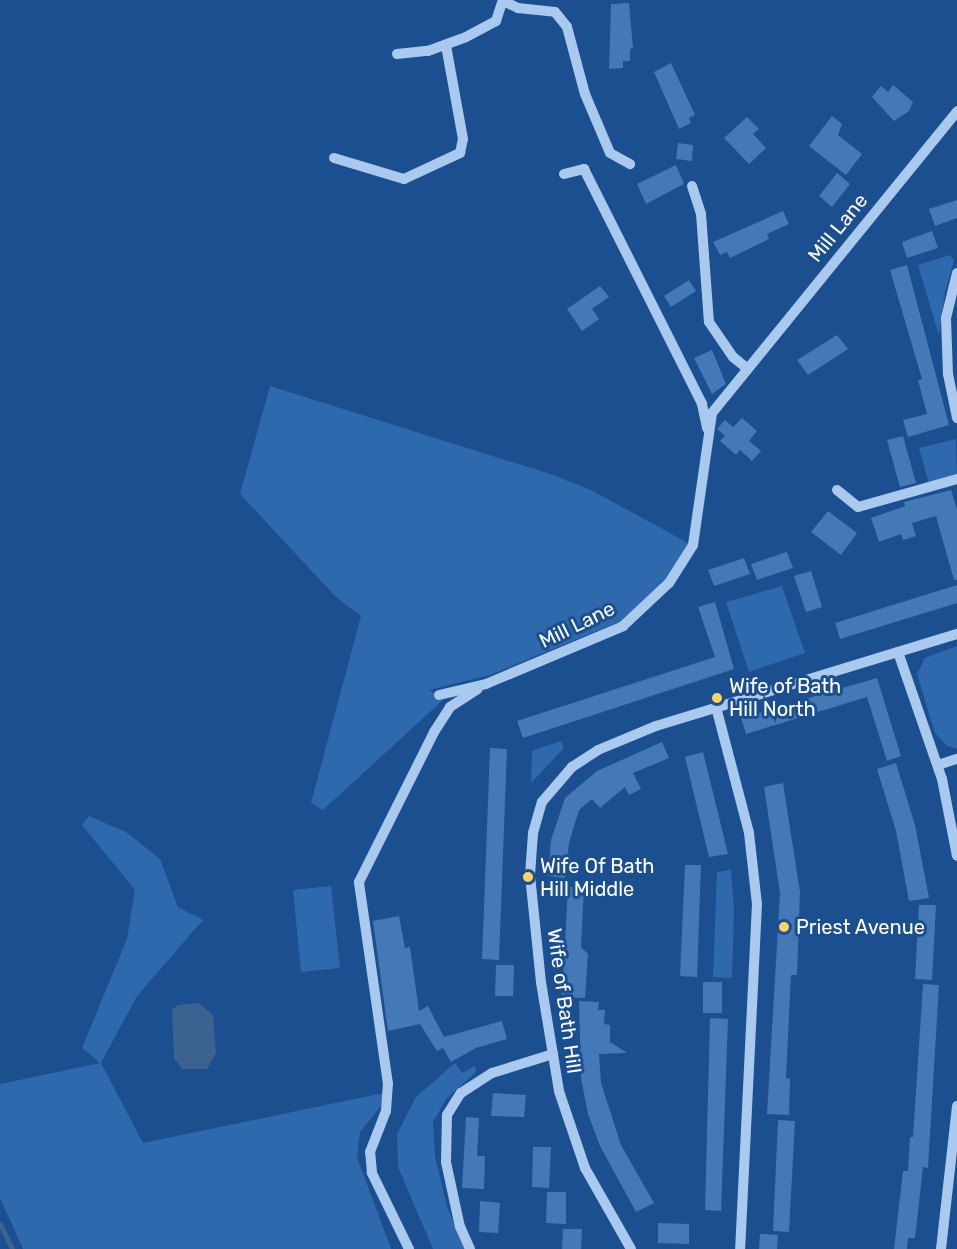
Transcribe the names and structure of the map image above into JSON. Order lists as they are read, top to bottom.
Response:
{
  "streets": {
    "street": ["Mill Lane", "Wife of Bath Hill"]
  },
  "places": ["Wife of Bath Hill North", "Wife Of Bath Hill Middle", "Priest Avenue"]
}
